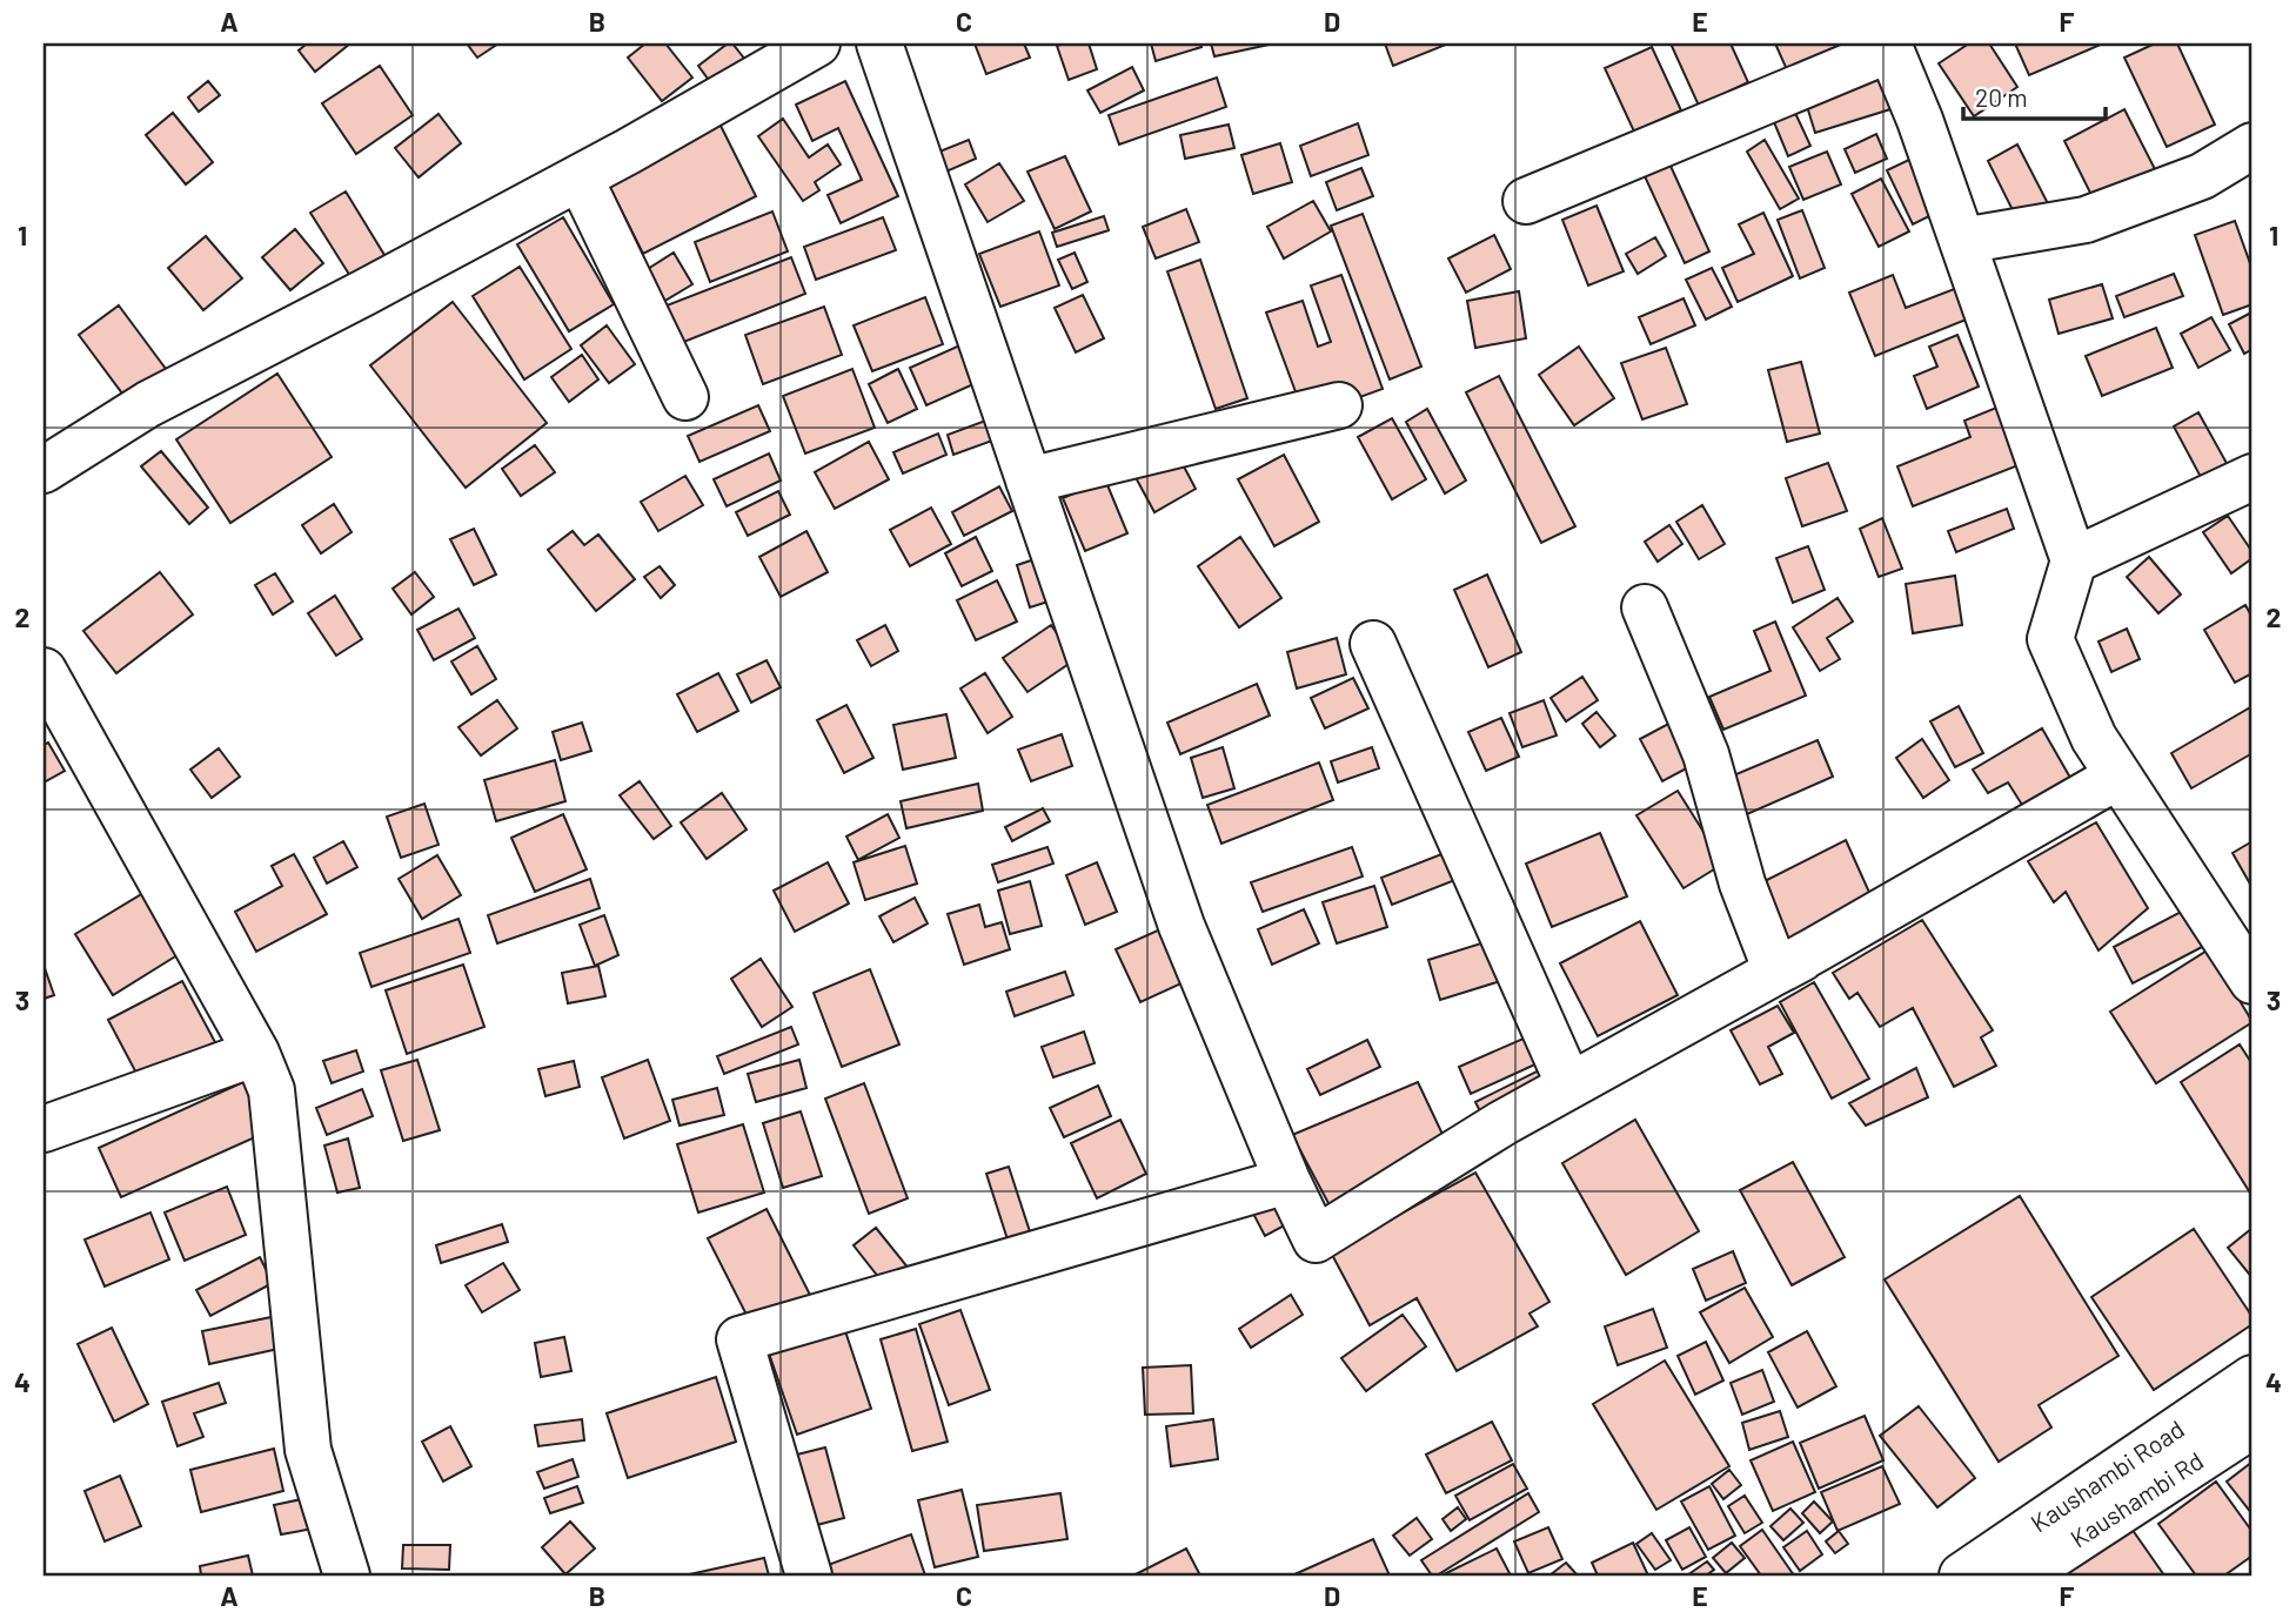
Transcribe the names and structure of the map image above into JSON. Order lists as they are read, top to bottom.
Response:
{
  "streets": {
    "street": ["Kaushambi Road", "Kaushambi Rd"]
  },
  "scale_bar": "20 m",
  "grid": {
    "columns": [
      "A",
      "B",
      "C",
      "D",
      "E",
      "F"
    ],
    "rows": [
      "1",
      "2",
      "3",
      "4"
    ]
  }
}
